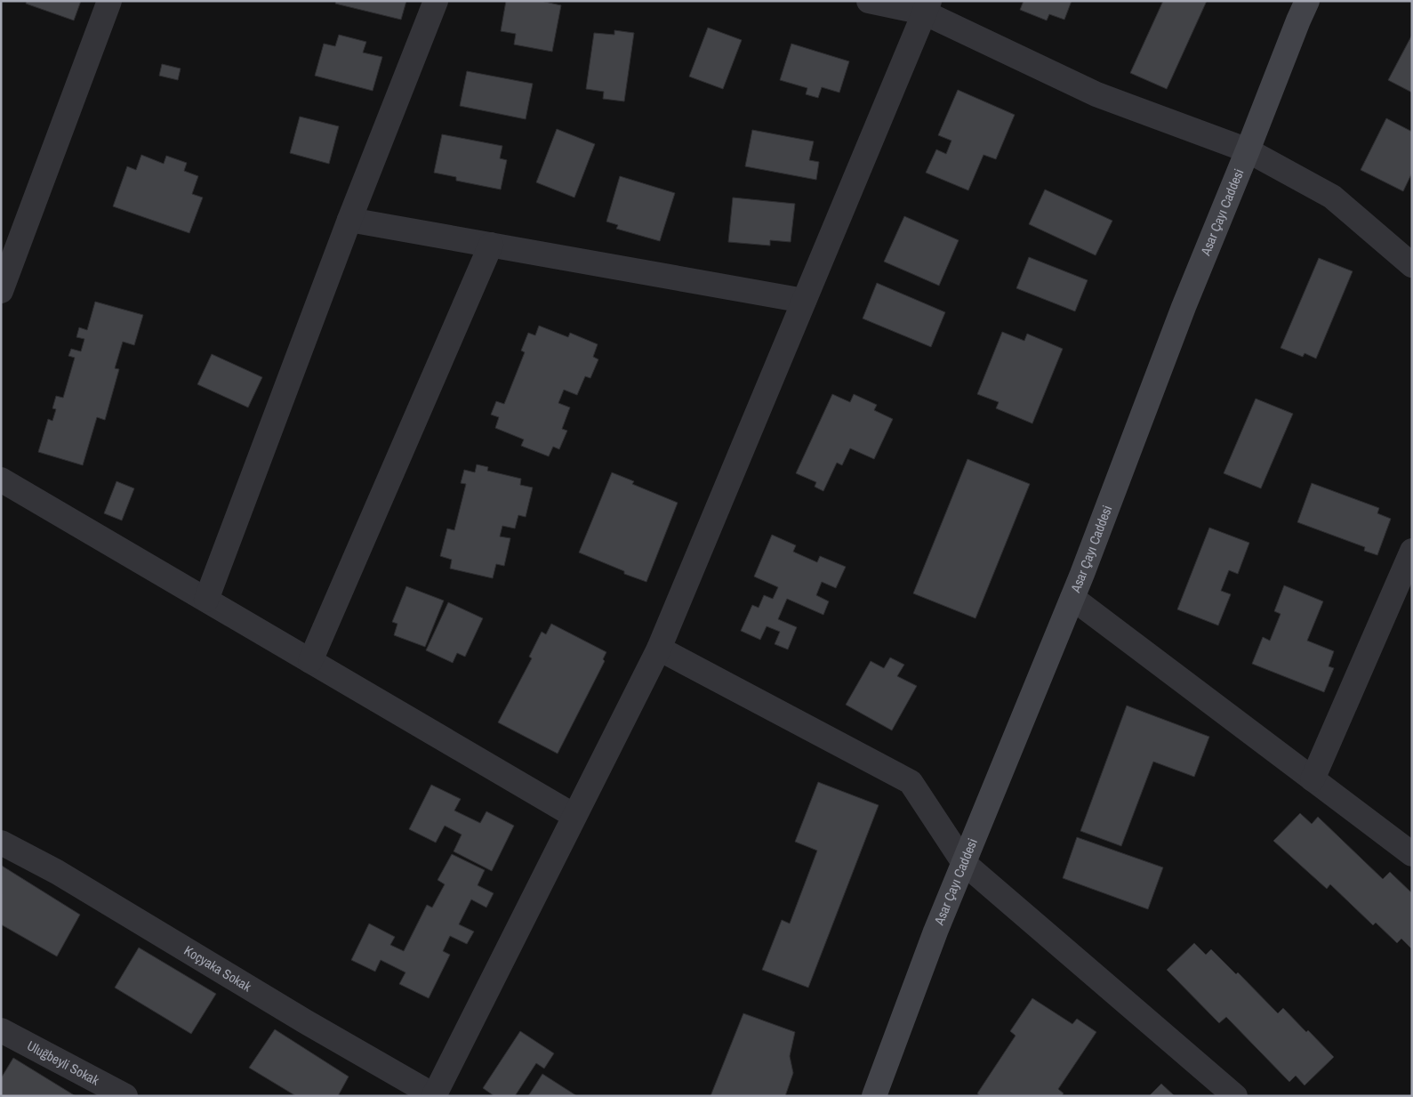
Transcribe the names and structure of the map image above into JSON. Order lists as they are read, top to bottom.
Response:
{
  "streets": {
    "street": ["Asar Çayı Caddesi", "Koçyaka Sokak", "Uluğbeyli Sokak"]
  }
}
